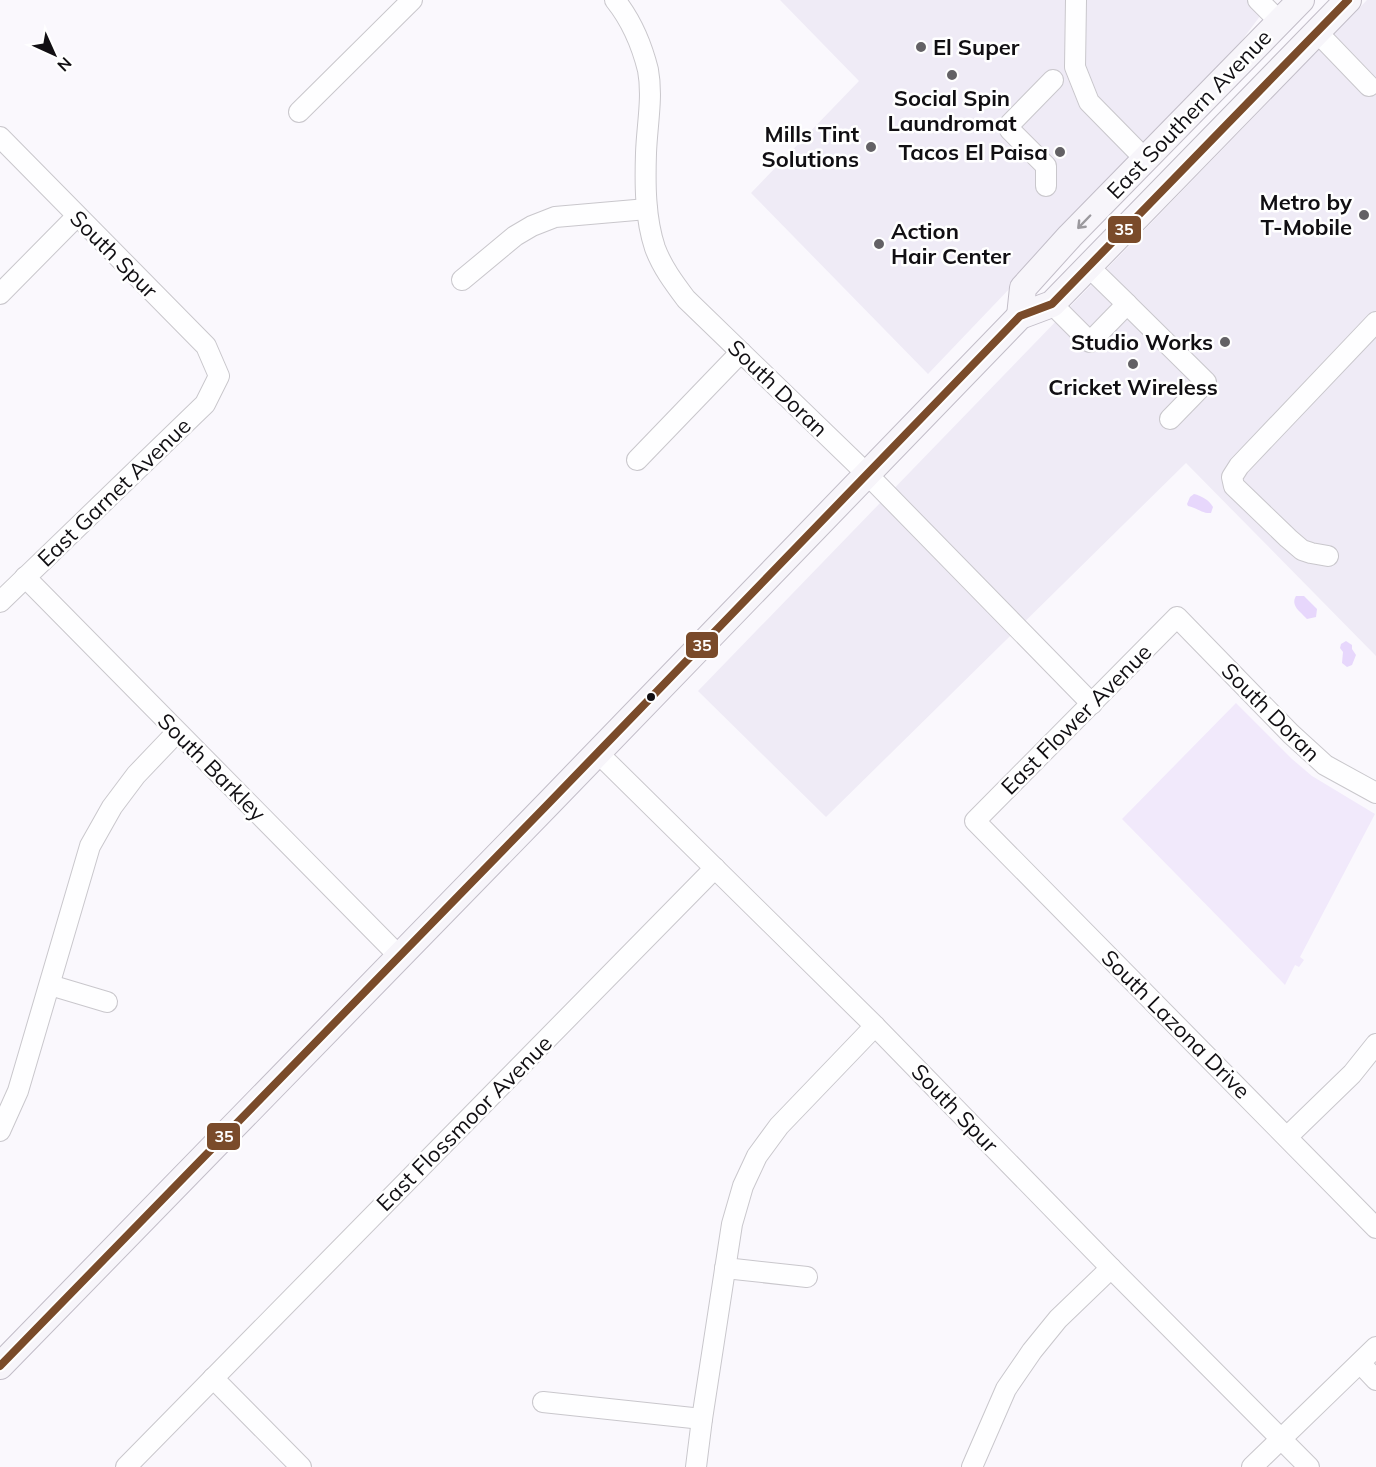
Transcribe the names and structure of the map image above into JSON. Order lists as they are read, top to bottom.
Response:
{
  "streets": {
    "main road": ["East Southern Avenue"],
    "street": [
      "South Spur",
      "South Doran",
      "East Garnet Avenue",
      "East Flower Avenue",
      "South Barkley",
      "South Lazona Drive",
      "East Flossmoor Avenue"
    ]
  },
  "crossings": [
    ["East Southern Avenue", "South Spur"],
    ["East Southern Avenue", "South Doran"],
    ["East Southern Avenue", "South Barkley"],
    ["South Spur", "East Garnet Avenue"],
    ["South Spur", "East Flossmoor Avenue"],
    ["South Doran", "East Flower Avenue"],
    ["East Garnet Avenue", "South Barkley"],
    ["East Flower Avenue", "South Lazona Drive"]
  ],
  "places": [
    "El Super",
    "Social Spin Laundromat",
    "Mills Tint Solutions",
    "Tacos El Paisa",
    "Metro by T-Mobile",
    "Action Hair Center",
    "Studio Works",
    "Cricket Wireless"
  ],
  "lines": ["transit line 35"],
  "north": "bottom right"
}
